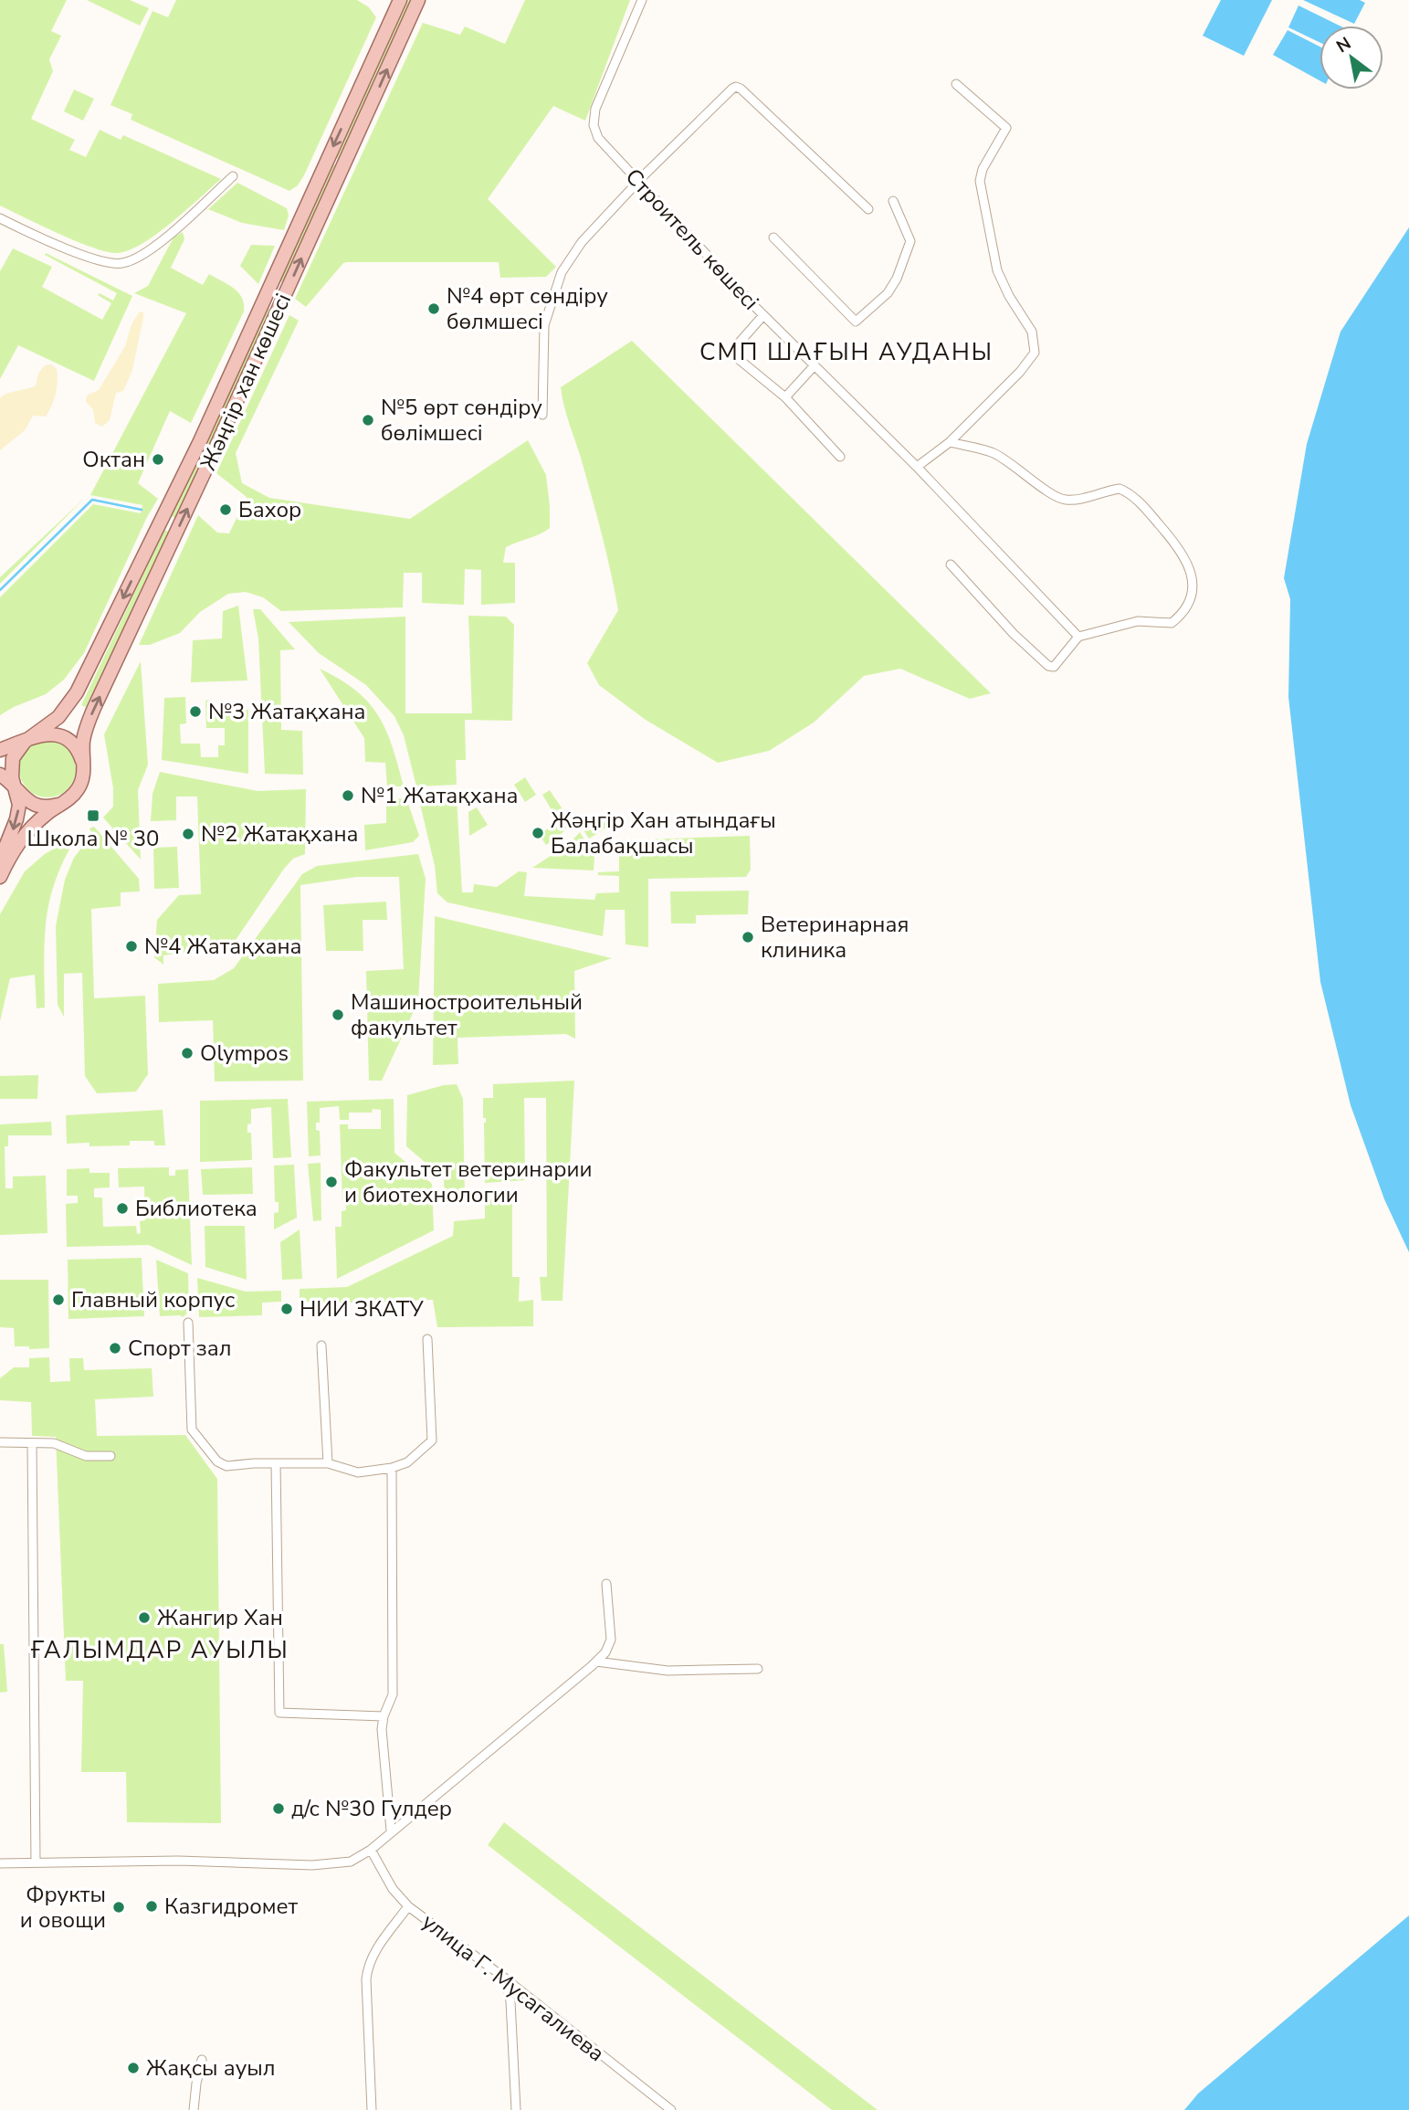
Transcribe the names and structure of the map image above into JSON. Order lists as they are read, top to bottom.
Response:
{
  "streets": {
    "main road": ["Жәңгір хан көшесі"],
    "street": ["Строитель көшесі", "улица Г. Мусагалиева"]
  },
  "districts": ["СМП ШАҒЫН АУДАНЫ", "ҒАЛЫМДАР АУЫЛЫ"],
  "places": {
    "other": [
      "№4 өрт сөндіру бөлмшесі",
      "№5 өрт сөндіру бөлімшесі",
      "Октан",
      "Бахор",
      "№3 Жатақхана",
      "№1 Жатақхана",
      "Жәңгір Хан атындағы Балабақшасы",
      "№2 Жатақхана",
      "Ветеринарная клиника",
      "№4 Жатақхана",
      "Машиностроительный факультет",
      "Olympos",
      "Факультет ветеринарии и биотехнологии",
      "Библиотека",
      "Главный корпус",
      "НИИ ЗКАТУ",
      "Спорт зал",
      "Жангир Хан",
      "д/с №30 Гулдер",
      "Казгидромет",
      "Фрукты и овощи",
      "Жақсы ауыл"
    ],
    "transit": ["Школа № 30"]
  },
  "north": "top left"
}
